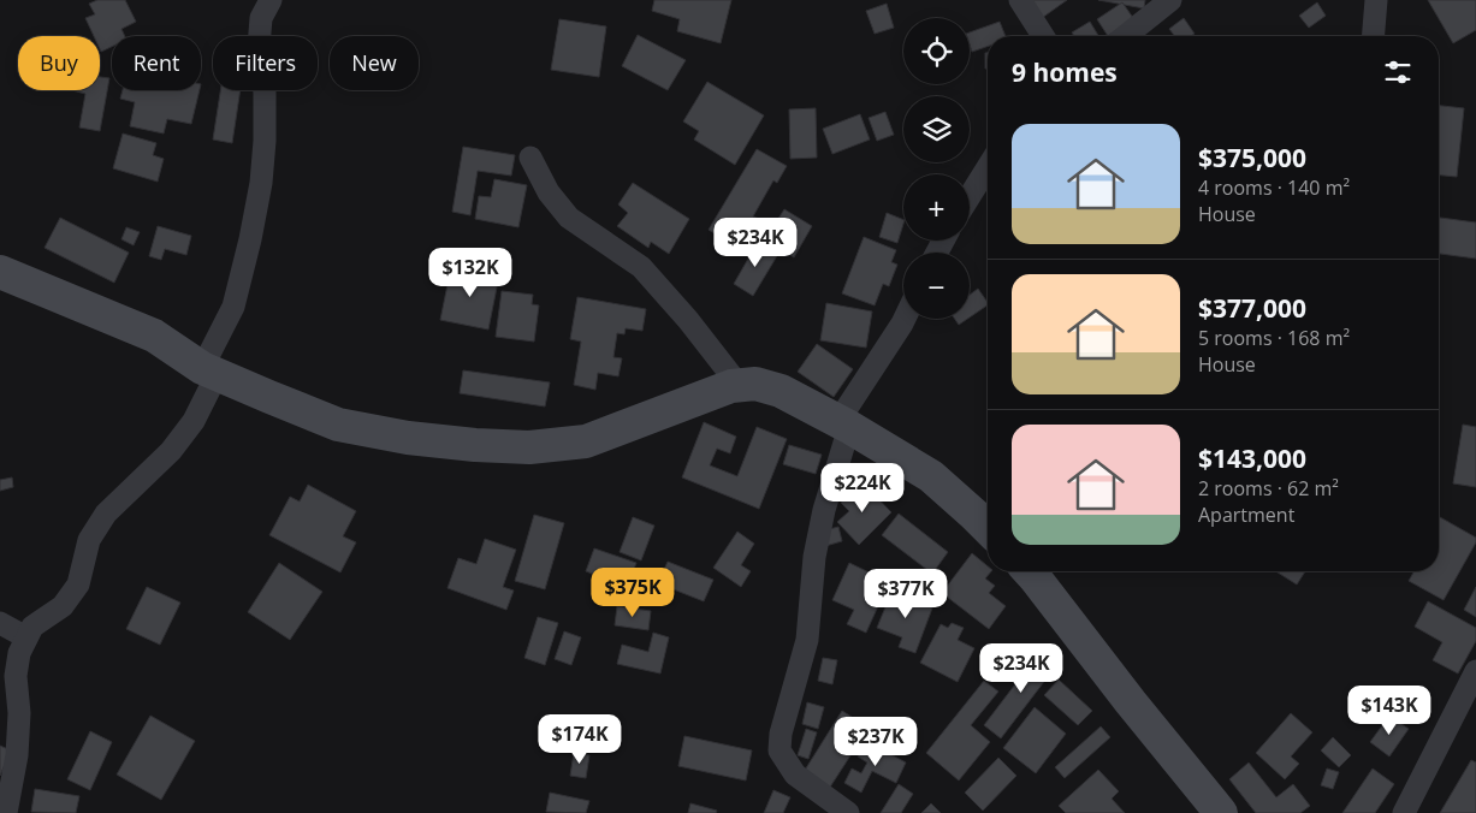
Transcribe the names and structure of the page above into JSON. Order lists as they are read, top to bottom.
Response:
{
  "page": {
    "map_buttons": ["+", "−"],
    "chip": [
      "Buy",
      "Rent",
      "Filters",
      "New"
    ],
    "heading": "9 homes",
    "list": [
      {
        "name": "$375,000",
        "note": "4 rooms · 140 m² · House"
      },
      {
        "name": "$377,000",
        "note": "5 rooms · 168 m² · House"
      },
      {
        "name": "$143,000",
        "note": "2 rooms · 62 m² · Apartment"
      }
    ],
    "price": [
      "$234K",
      "$132K",
      "$224K",
      "$375K",
      "$377K",
      "$234K",
      "$143K",
      "$174K",
      "$237K"
    ]
  }
}
